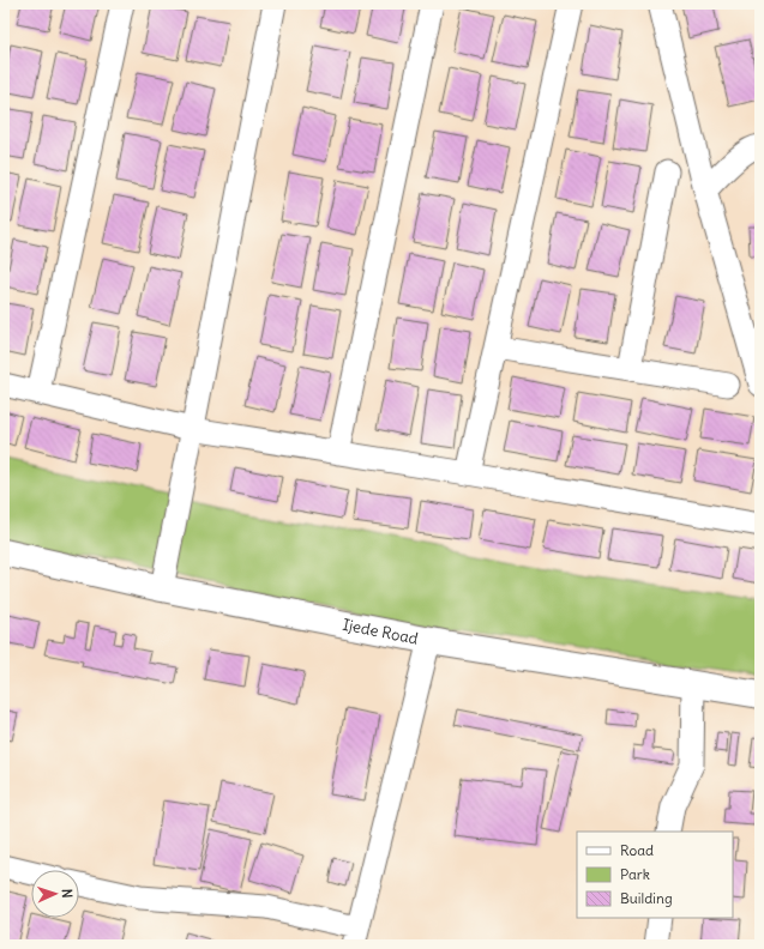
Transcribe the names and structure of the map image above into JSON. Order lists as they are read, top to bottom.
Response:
{
  "streets": {
    "main road": ["Ijede Road"]
  },
  "legend": ["Road", "Park", "Building"],
  "north": "right"
}
